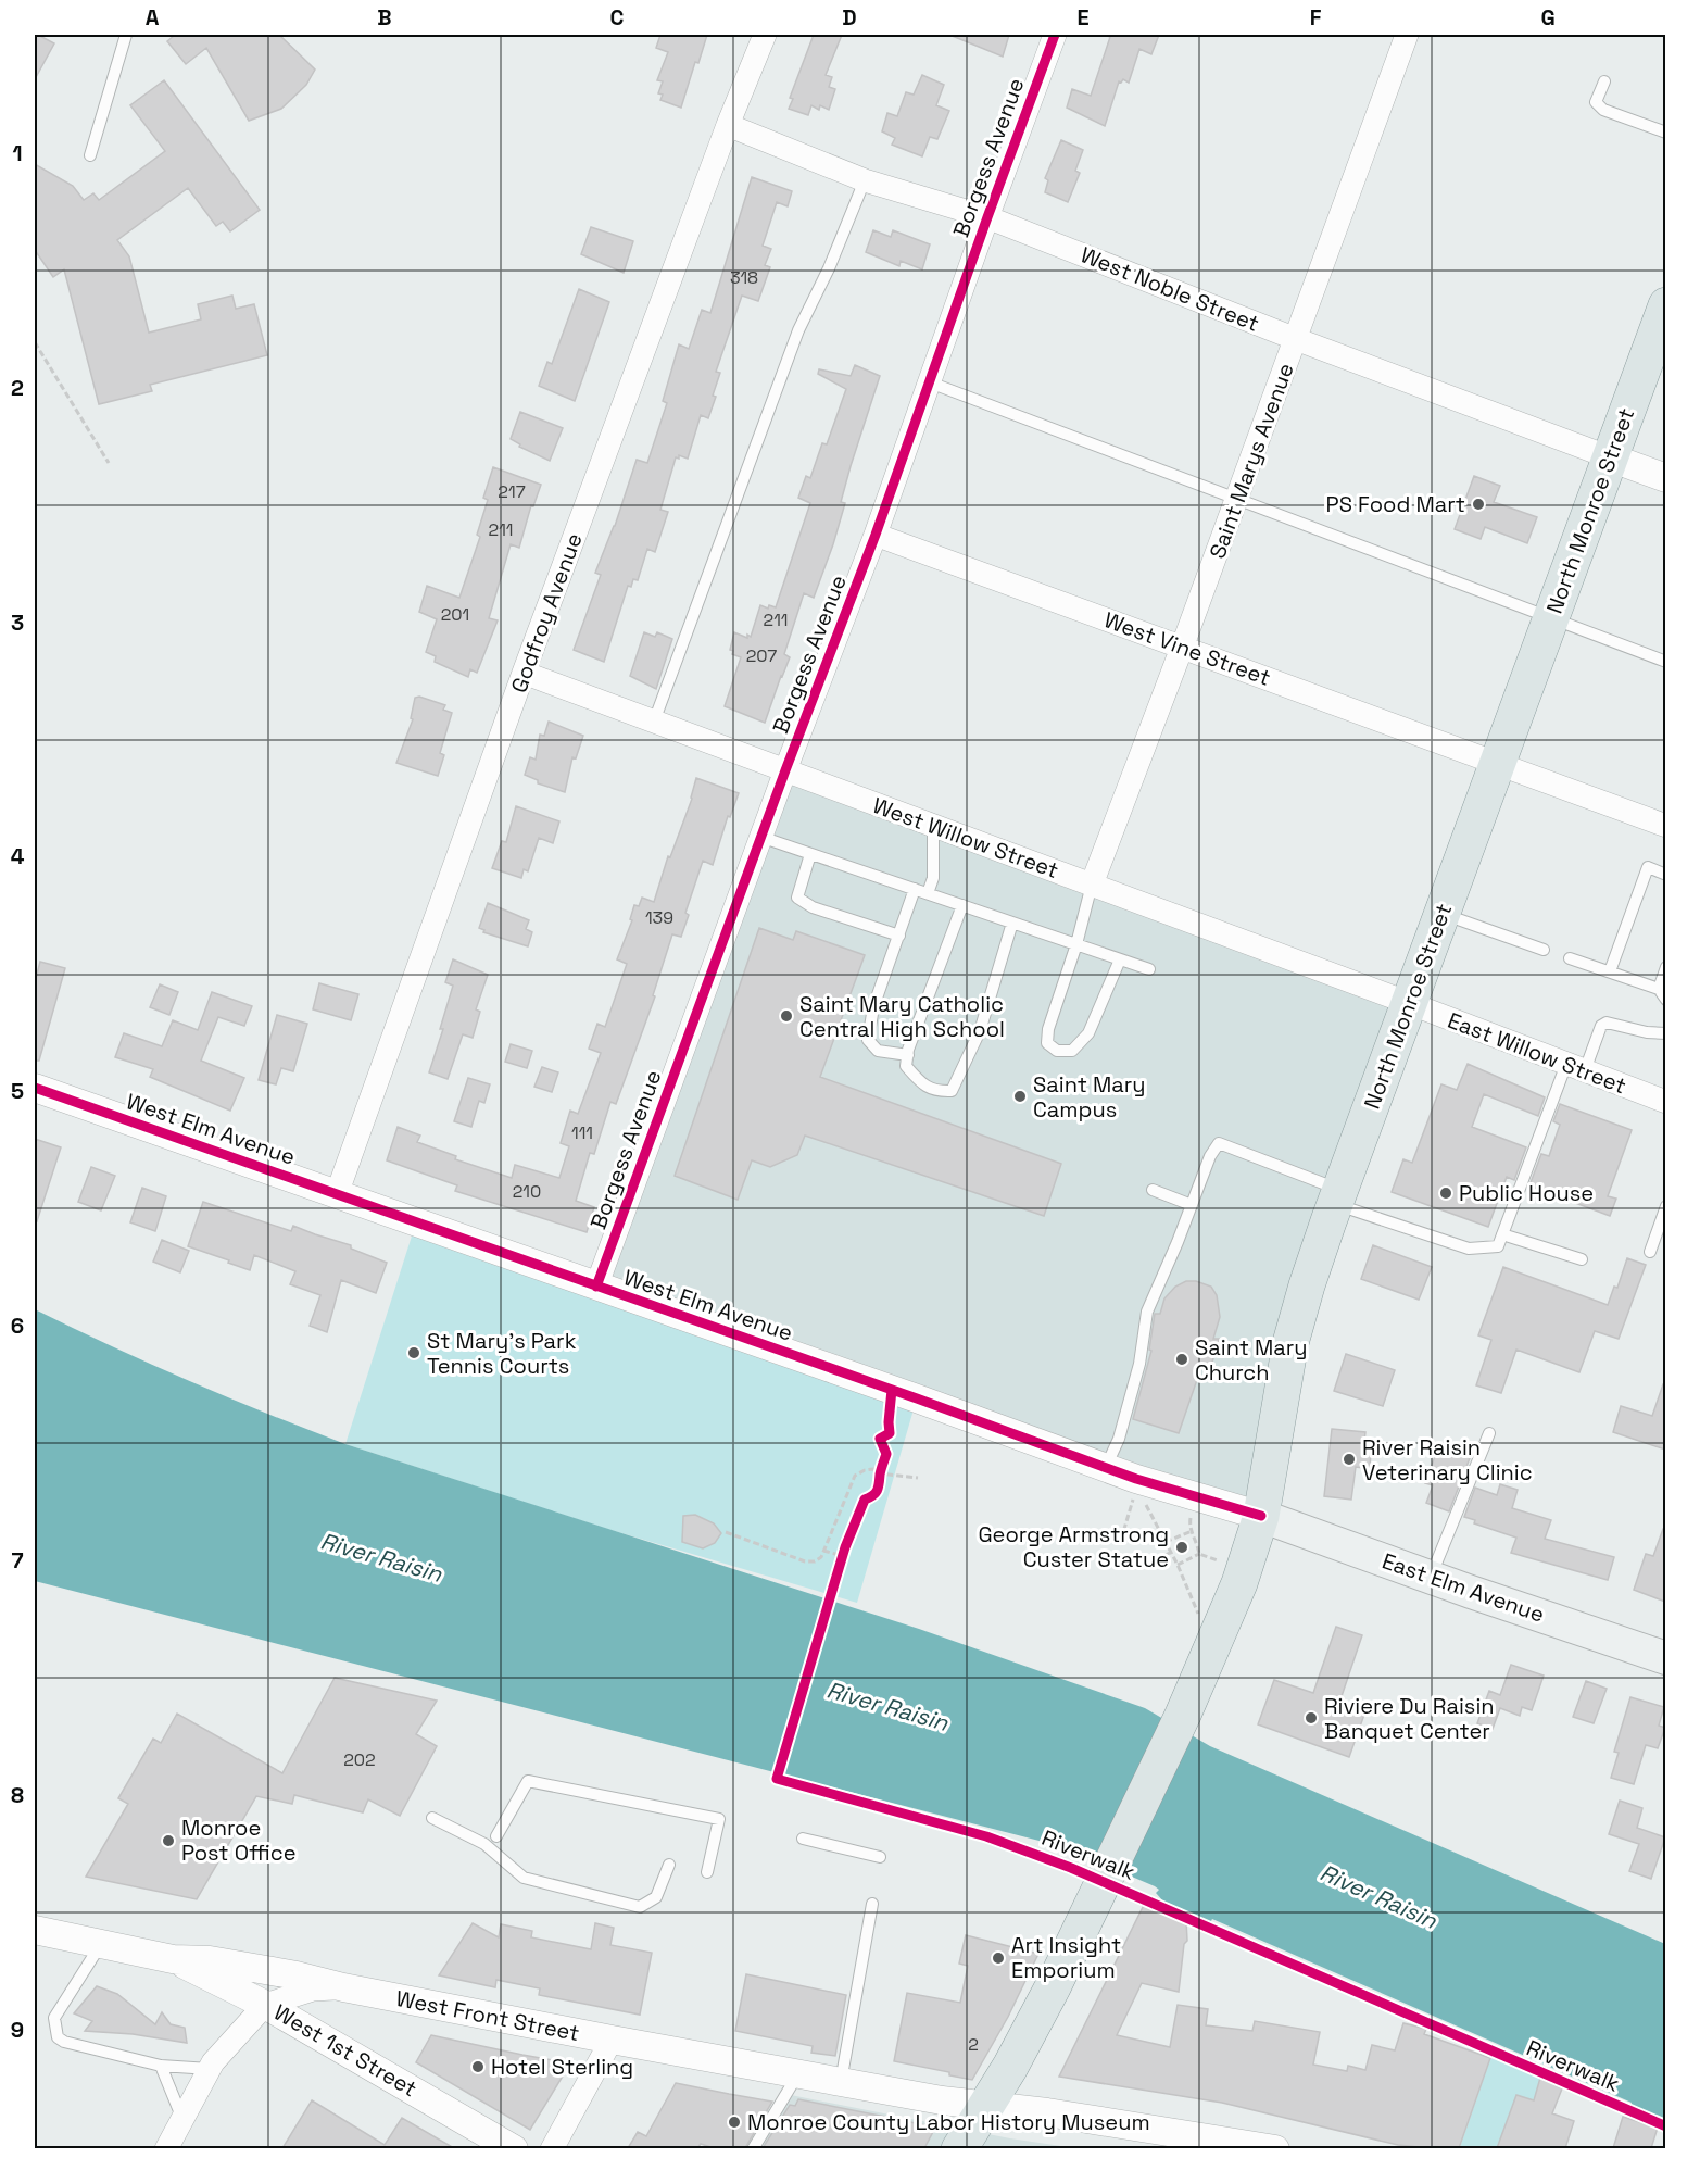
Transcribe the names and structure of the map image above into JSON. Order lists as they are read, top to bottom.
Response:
{
  "streets": {
    "main road": ["North Monroe Street", "East Elm Avenue"],
    "street": [
      "Borgess Avenue",
      "West Noble Street",
      "Saint Marys Avenue",
      "Godfroy Avenue",
      "West Vine Street",
      "West Willow Street",
      "East Willow Street",
      "West Elm Avenue",
      "West Front Street",
      "West 1st Street"
    ],
    "cycle path": ["Riverwalk"]
  },
  "crossings": [
    ["Borgess Avenue", "West Noble Street"],
    ["Borgess Avenue", "West Vine Street"],
    ["Borgess Avenue", "West Willow Street"],
    ["Borgess Avenue", "West Elm Avenue"],
    ["West Noble Street", "Saint Marys Avenue"],
    ["West Noble Street", "North Monroe Street"],
    ["West Noble Street", "Godfroy Avenue"],
    ["Saint Marys Avenue", "West Vine Street"],
    ["Saint Marys Avenue", "West Willow Street"],
    ["North Monroe Street", "West Vine Street"],
    ["North Monroe Street", "West Willow Street"],
    ["North Monroe Street", "East Willow Street"],
    ["North Monroe Street", "West Elm Avenue"],
    ["North Monroe Street", "East Elm Avenue"],
    ["North Monroe Street", "West Front Street"],
    ["Godfroy Avenue", "West Willow Street"],
    ["Godfroy Avenue", "West Elm Avenue"],
    ["West Willow Street", "East Willow Street"],
    ["West Elm Avenue", "East Elm Avenue"],
    ["West Front Street", "West 1st Street"]
  ],
  "water": ["River Raisin"],
  "places": [
    "PS Food Mart",
    "Saint Mary Catholic Central High School",
    "Saint Mary Campus",
    "Public House",
    "St Mary's Park Tennis Courts",
    "Saint Mary Church",
    "River Raisin Veterinary Clinic",
    "George Armstrong Custer Statue",
    "Riviere Du Raisin Banquet Center",
    "Monroe Post Office",
    "Art Insight Emporium",
    "Hotel Sterling",
    "Monroe County Labor History Museum"
  ],
  "house_numbers": [
    "318",
    "217",
    "211",
    "201",
    "211",
    "207",
    "139",
    "111",
    "210",
    "202",
    "2"
  ],
  "grid": {
    "columns": [
      "A",
      "B",
      "C",
      "D",
      "E",
      "F",
      "G"
    ],
    "rows": [
      "1",
      "2",
      "3",
      "4",
      "5",
      "6",
      "7",
      "8",
      "9"
    ]
  }
}
